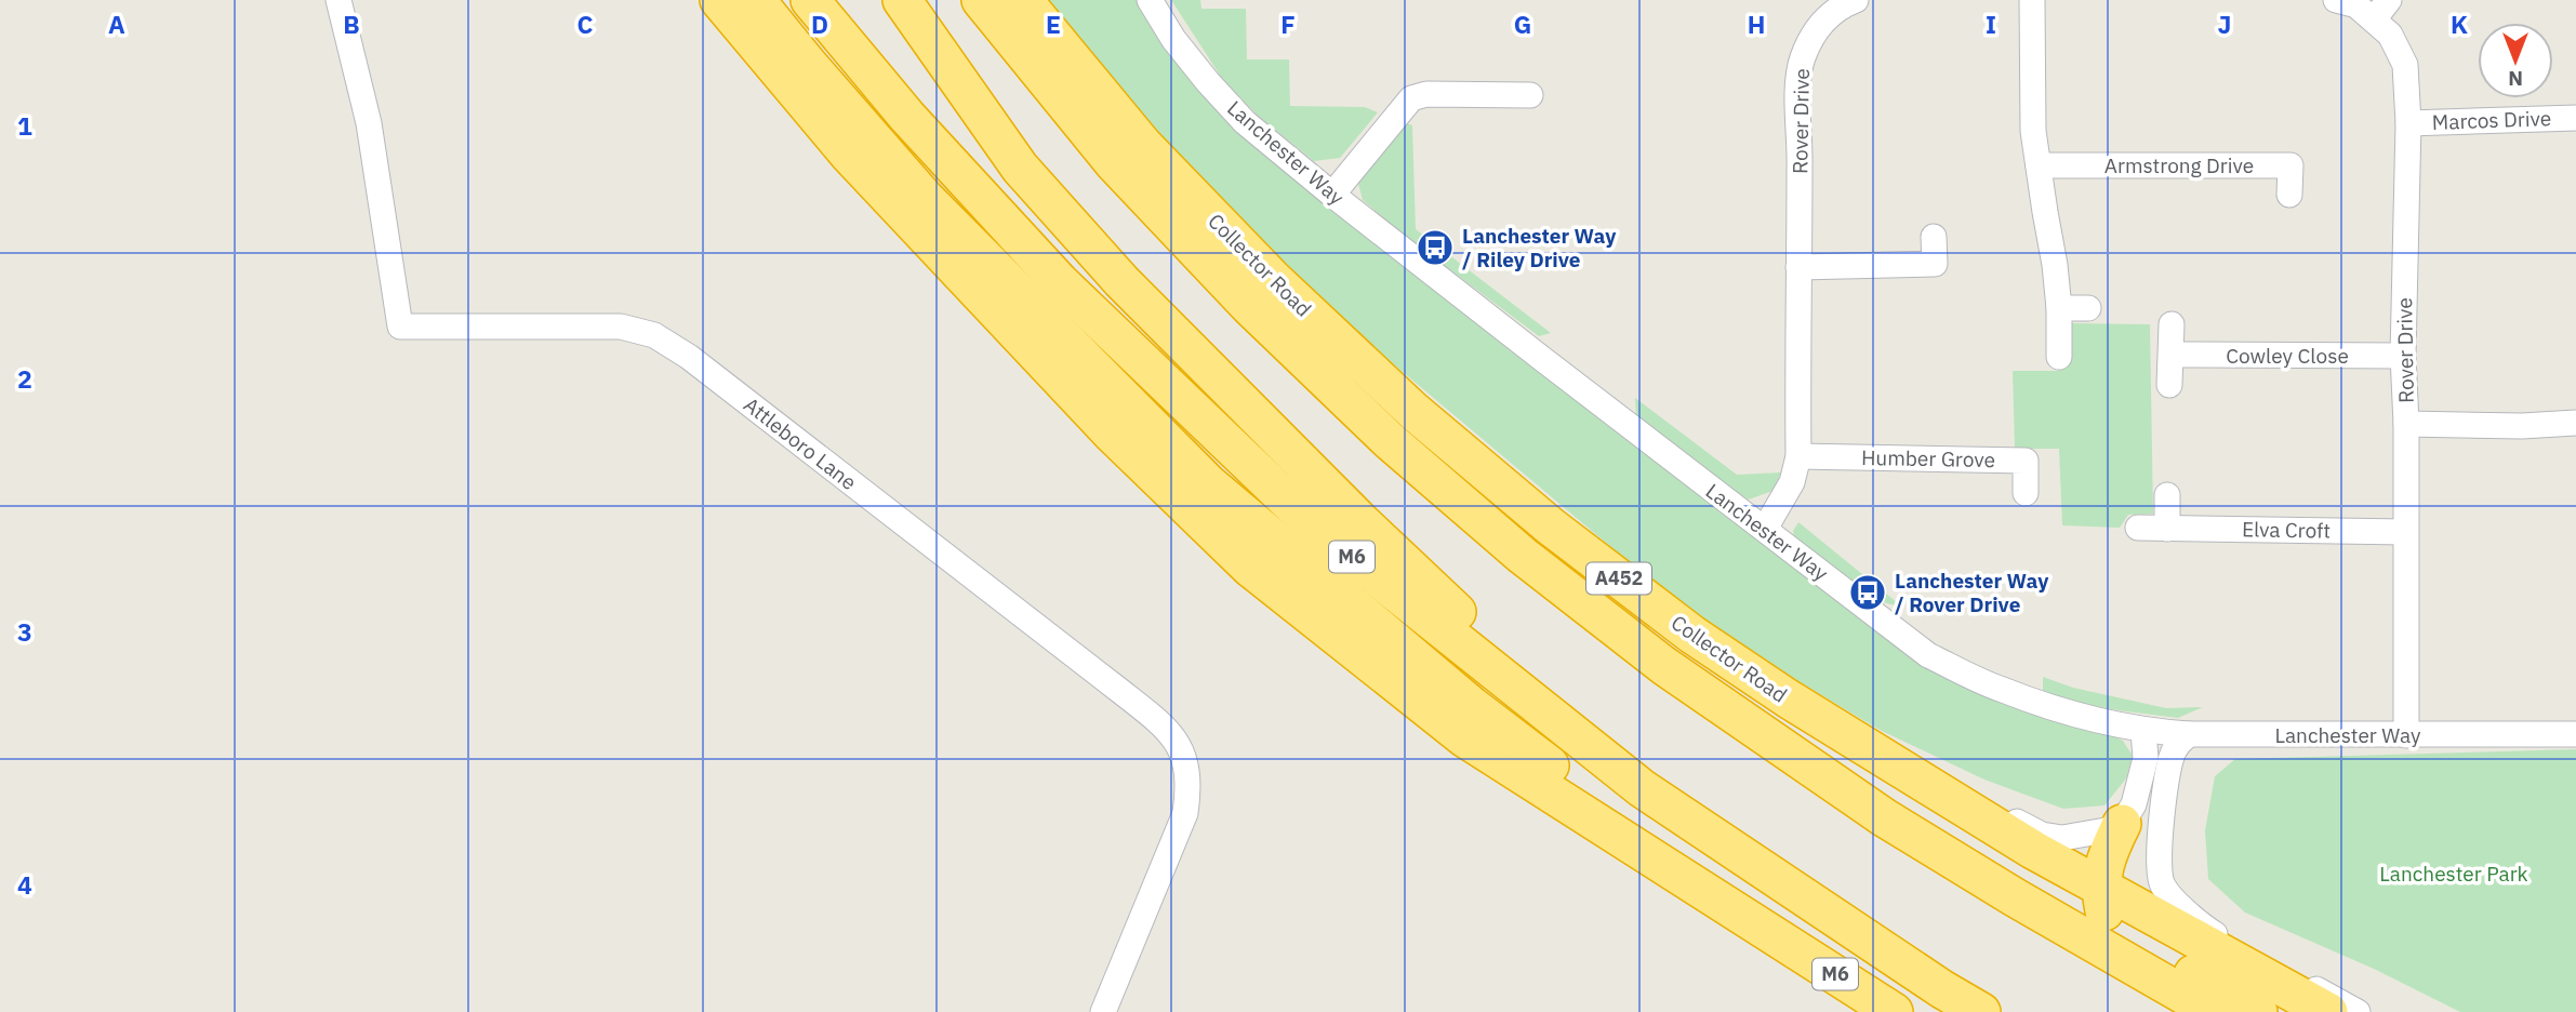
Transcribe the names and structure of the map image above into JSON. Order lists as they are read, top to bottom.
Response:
{
  "streets": {
    "highway": ["Collector Road", "M6", "A452"],
    "street": [
      "Marcos Drive",
      "Rover Drive",
      "Lanchester Way",
      "Armstrong Drive",
      "Cowley Close",
      "Attleboro Lane",
      "Humber Grove",
      "Elva Croft"
    ]
  },
  "crossings": [
    ["Marcos Drive", "Rover Drive"],
    ["Rover Drive", "Lanchester Way"],
    ["Rover Drive", "Cowley Close"],
    ["Rover Drive", "Humber Grove"],
    ["Rover Drive", "Elva Croft"]
  ],
  "parks": ["Lanchester Park"],
  "places": {
    "bus stop": ["Lanchester Way / Riley Drive", "Lanchester Way / Rover Drive"]
  },
  "north": "bottom",
  "grid": {
    "columns": [
      "A",
      "B",
      "C",
      "D",
      "E",
      "F",
      "G",
      "H",
      "I",
      "J",
      "K"
    ],
    "rows": [
      "1",
      "2",
      "3",
      "4"
    ]
  }
}
